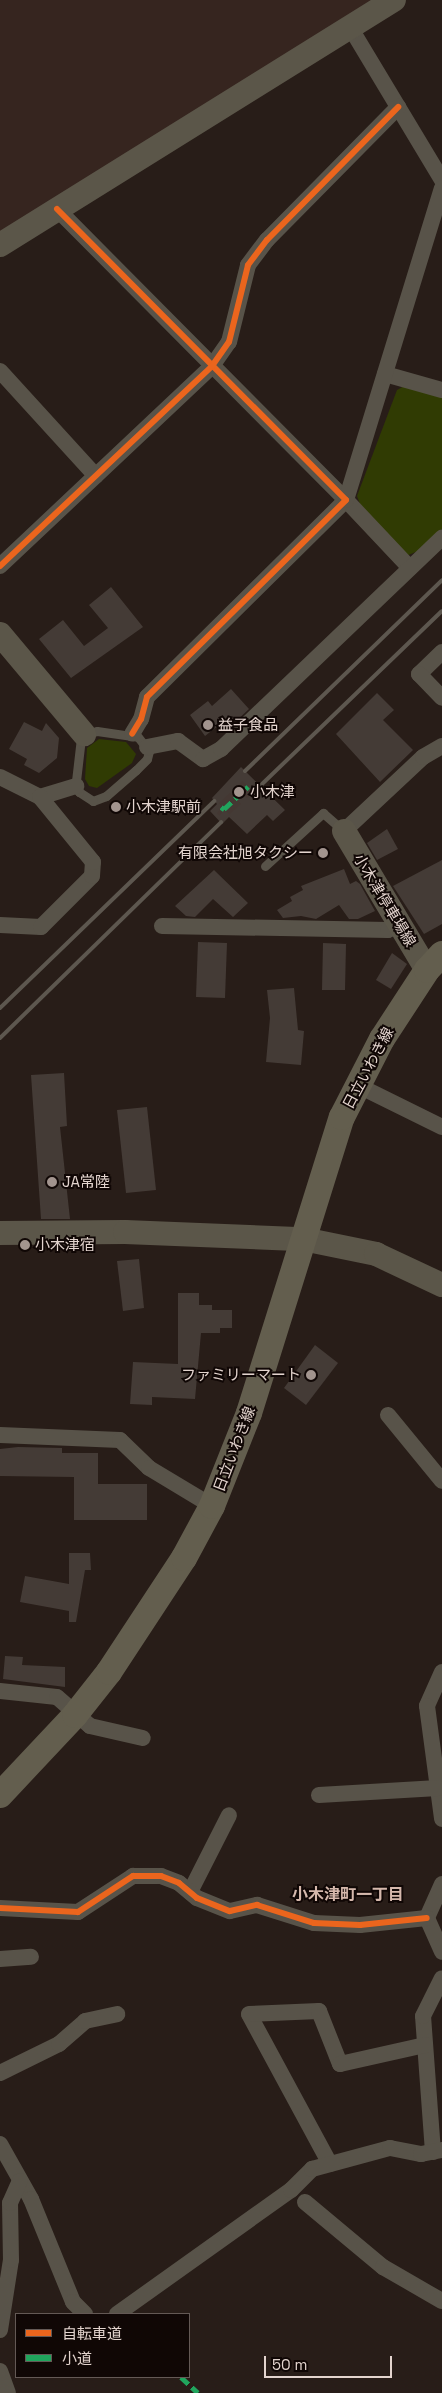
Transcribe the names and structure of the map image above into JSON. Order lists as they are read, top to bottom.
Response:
{
  "streets": {
    "main road": ["日立いわき線"],
    "street": ["小木津停車場線"]
  },
  "crossings": [
    ["小木津停車場線", "日立いわき線"]
  ],
  "districts": ["小木津町一丁目"],
  "places": [
    "益子食品",
    "小木津",
    "小木津駅前",
    "有限会社旭タクシー",
    "JA常陸",
    "小木津宿",
    "ファミリーマート"
  ],
  "legend": ["自転車道", "小道"],
  "scale_bar": "50 m"
}
